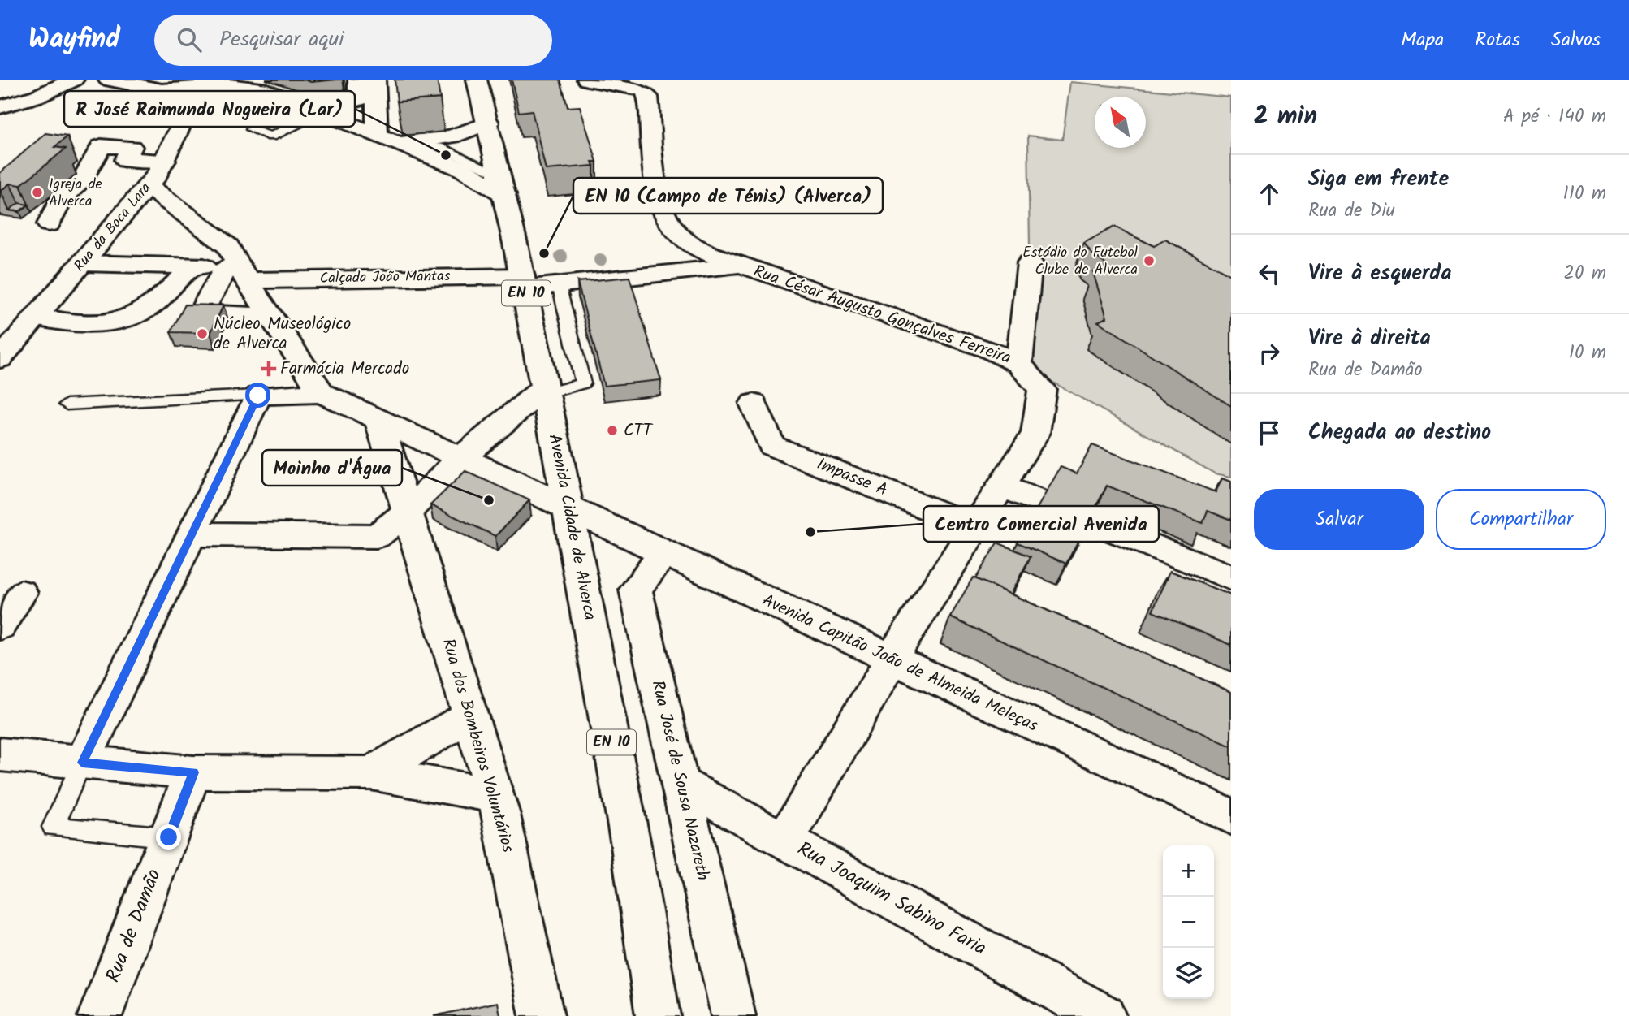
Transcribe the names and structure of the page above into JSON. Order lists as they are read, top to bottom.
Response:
{
  "streets": {
    "street": [
      "Rua da Boca Lara",
      "Calçada João Mantas",
      "EN 10",
      "Rua César Augusto Gonçalves Ferreira",
      "Impasse A",
      "Avenida Cidade de Alverca",
      "Avenida Capitão João de Almeida Meleças",
      "Rua dos Bombeiros Voluntários",
      "Rua José de Sousa Nazareth",
      "Rua Joaquim Sabino Faria",
      "Rua de Damão"
    ]
  },
  "crossings": [
    ["Rua da Boca Lara", "Calçada João Mantas"],
    ["Calçada João Mantas", "Rua César Augusto Gonçalves Ferreira"],
    ["Calçada João Mantas", "Avenida Cidade de Alverca"],
    ["Rua César Augusto Gonçalves Ferreira", "Impasse A"],
    ["Rua César Augusto Gonçalves Ferreira", "Avenida Capitão João de Almeida Meleças"],
    ["Rua César Augusto Gonçalves Ferreira", "Rua Joaquim Sabino Faria"],
    ["Avenida Cidade de Alverca", "Avenida Capitão João de Almeida Meleças"],
    ["Avenida Capitão João de Almeida Meleças", "Rua dos Bombeiros Voluntários"],
    ["Avenida Capitão João de Almeida Meleças", "Rua José de Sousa Nazareth"],
    ["Rua José de Sousa Nazareth", "Rua Joaquim Sabino Faria"]
  ],
  "places": {
    "other": [
      "R José Raimundo Nogueira (Lar)",
      "Igreja de Alverca",
      "EN 10 (Campo de Ténis) (Alverca)",
      "Estádio do Futebol Clube de Alverca",
      "Núcleo Museológico de Alverca",
      "CTT",
      "Moinho d'Água",
      "Centro Comercial Avenida"
    ],
    "health": ["Farmácia Mercado"]
  },
  "north": "top left",
  "page": {
    "header": "Wayfind",
    "search": "Pesquisar aqui",
    "nav": ["Mapa", "Rotas", "Salvos"],
    "heading": ["2 min", "A pé · 140 m"],
    "list": [
      ["Siga em frente", "Rua de Diu", "110 m"],
      ["Vire à esquerda", "20 m"],
      ["Vire à direita", "Rua de Damão", "10 m"],
      "Chegada ao destino"
    ],
    "buttons": ["Salvar", "Compartilhar"],
    "map_buttons": ["+", "−"]
  }
}
